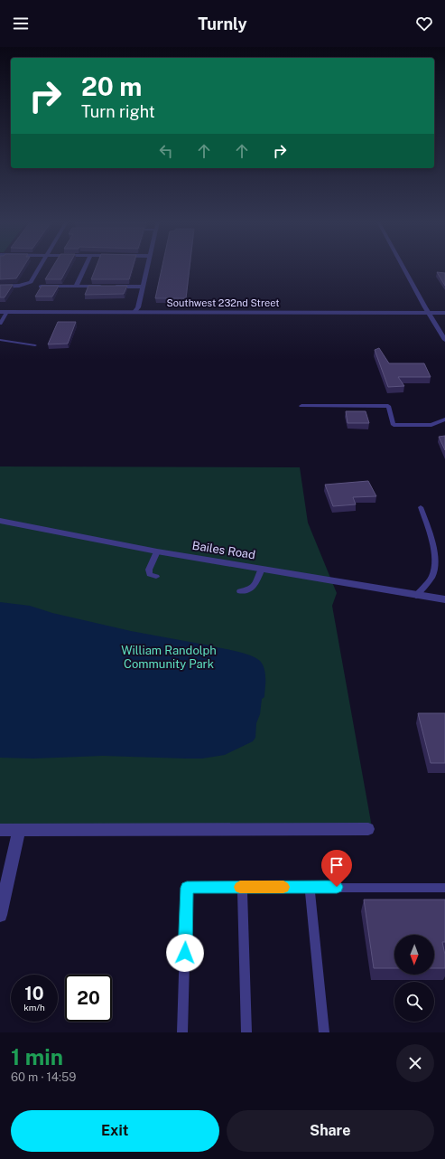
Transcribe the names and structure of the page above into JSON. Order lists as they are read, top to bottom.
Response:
{
  "streets": {
    "street": ["Southwest 232nd Street", "Bailes Road"]
  },
  "parks": ["William Randolph Community Park"],
  "north": "bottom",
  "page": {
    "header": "Turnly",
    "turn": ["20 m", "Turn right"],
    "speed": "10 km/h",
    "limit": "20",
    "heading": ["1 min", "60 m · 14:59"],
    "buttons": ["Exit", "Share"]
  }
}
